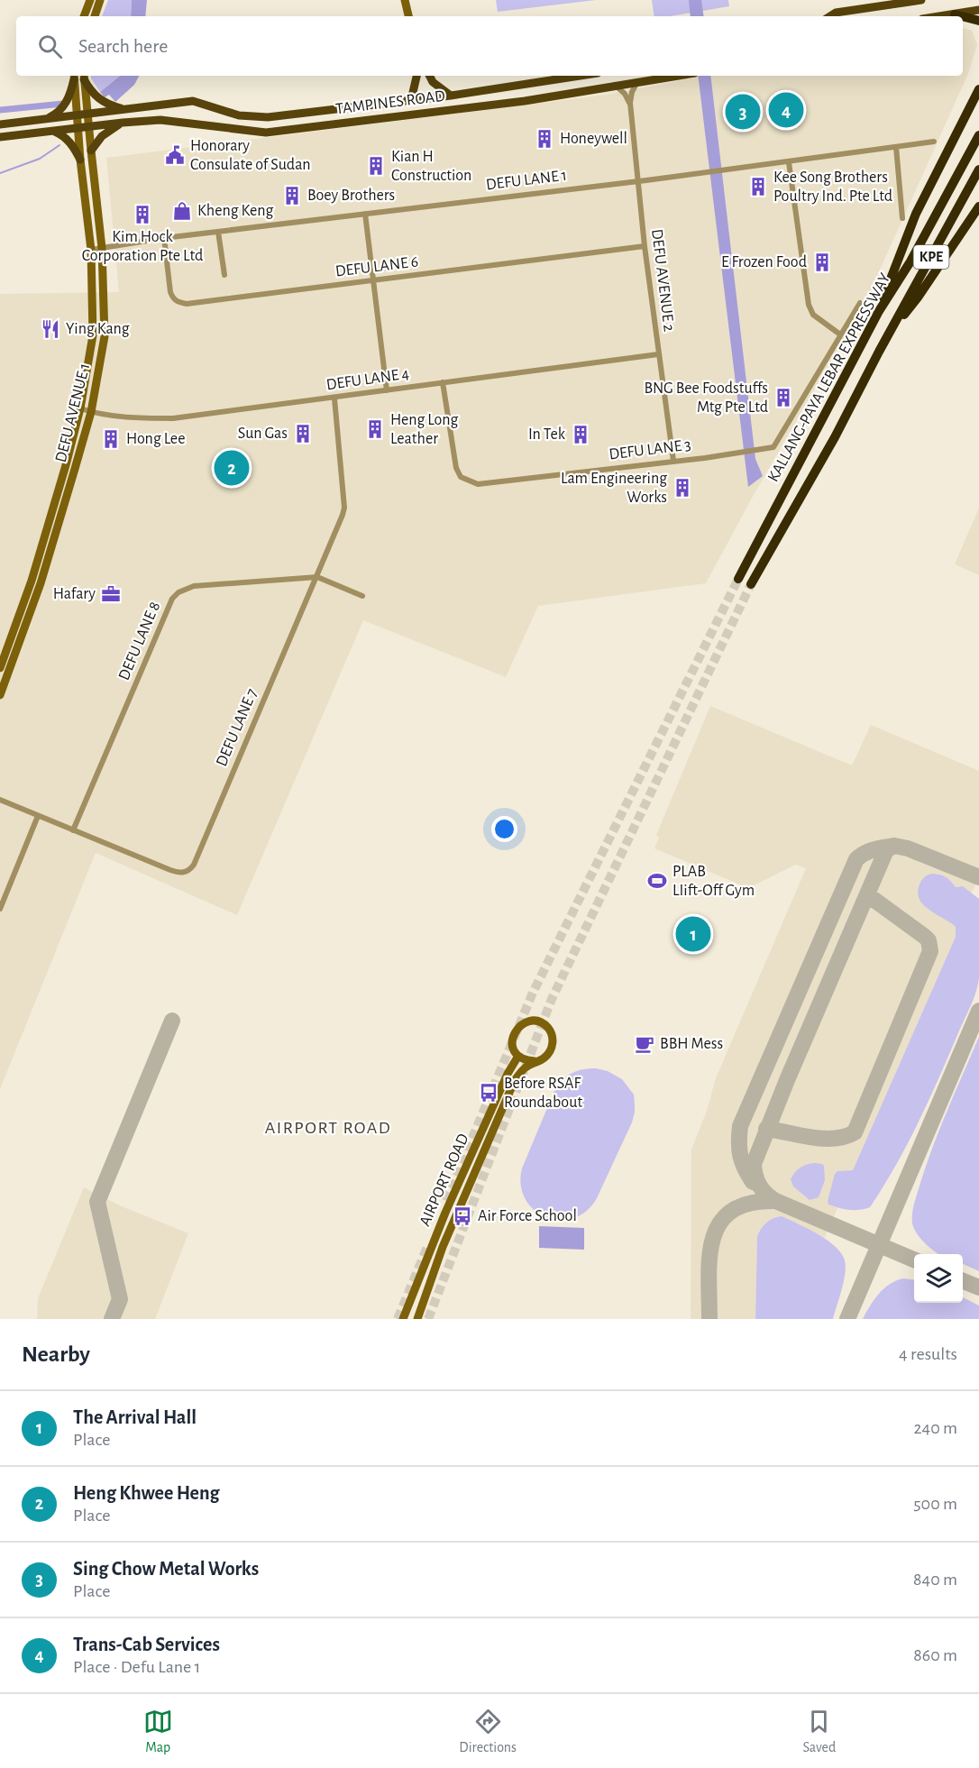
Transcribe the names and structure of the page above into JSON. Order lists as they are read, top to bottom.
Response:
{
  "streets": {
    "highway": ["KPE", "KALLANG-PAYA LEBAR EXPRESSWAY"],
    "main road": ["TAMPINES ROAD", "DEFU AVENUE 1", "AIRPORT ROAD"],
    "street": [
      "DEFU LANE 1",
      "DEFU LANE 6",
      "DEFU AVENUE 2",
      "DEFU LANE 4",
      "DEFU LANE 3",
      "DEFU LANE 8",
      "DEFU LANE 7"
    ]
  },
  "crossings": [
    ["TAMPINES ROAD", "DEFU AVENUE 2"],
    ["TAMPINES ROAD", "DEFU AVENUE 1"],
    ["DEFU LANE 1", "DEFU LANE 6"],
    ["DEFU LANE 1", "DEFU AVENUE 2"],
    ["DEFU LANE 1", "DEFU AVENUE 1"],
    ["DEFU LANE 6", "DEFU AVENUE 2"],
    ["DEFU AVENUE 2", "DEFU LANE 4"],
    ["DEFU AVENUE 2", "DEFU LANE 3"],
    ["DEFU LANE 4", "DEFU AVENUE 1"],
    ["DEFU LANE 4", "DEFU LANE 3"],
    ["DEFU LANE 4", "DEFU LANE 7"],
    ["DEFU LANE 8", "DEFU LANE 7"]
  ],
  "districts": ["AIRPORT ROAD"],
  "places": {
    "building": [
      "Honeywell",
      "Kian H Construction",
      "Kee Song Brothers Poultry Ind. Pte Ltd",
      "Boey Brothers",
      "Kim Hock Corporation Pte Ltd",
      "E Frozen Food",
      "BNG Bee Foodstuffs Mtg Pte Ltd",
      "Heng Long Leather",
      "Sun Gas",
      "In Tek",
      "Hong Lee",
      "Lam Engineering Works"
    ],
    "public building": ["Honorary Consulate of Sudan"],
    "shop": ["Kheng Keng"],
    "restaurant": ["Ying Kang"],
    "office": ["Hafary"],
    "sports": ["PLAB LIift-Off Gym"],
    "cafe": ["BBH Mess"],
    "bus stop": ["Before RSAF Roundabout", "Air Force School"]
  },
  "page": {
    "search": "Search here",
    "pins": [
      "4",
      "3",
      "2",
      "1"
    ],
    "heading": ["Nearby", "4 results"],
    "list": [
      {
        "mark": "1",
        "name": "The Arrival Hall",
        "note": "Place",
        "value": "240 m"
      },
      {
        "mark": "2",
        "name": "Heng Khwee Heng",
        "note": "Place",
        "value": "500 m"
      },
      {
        "mark": "3",
        "name": "Sing Chow Metal Works",
        "note": "Place",
        "value": "840 m"
      },
      {
        "mark": "4",
        "name": "Trans-Cab Services",
        "note": "Place · Defu Lane 1",
        "value": "860 m"
      }
    ],
    "nav": ["Map", "Directions", "Saved"]
  }
}
